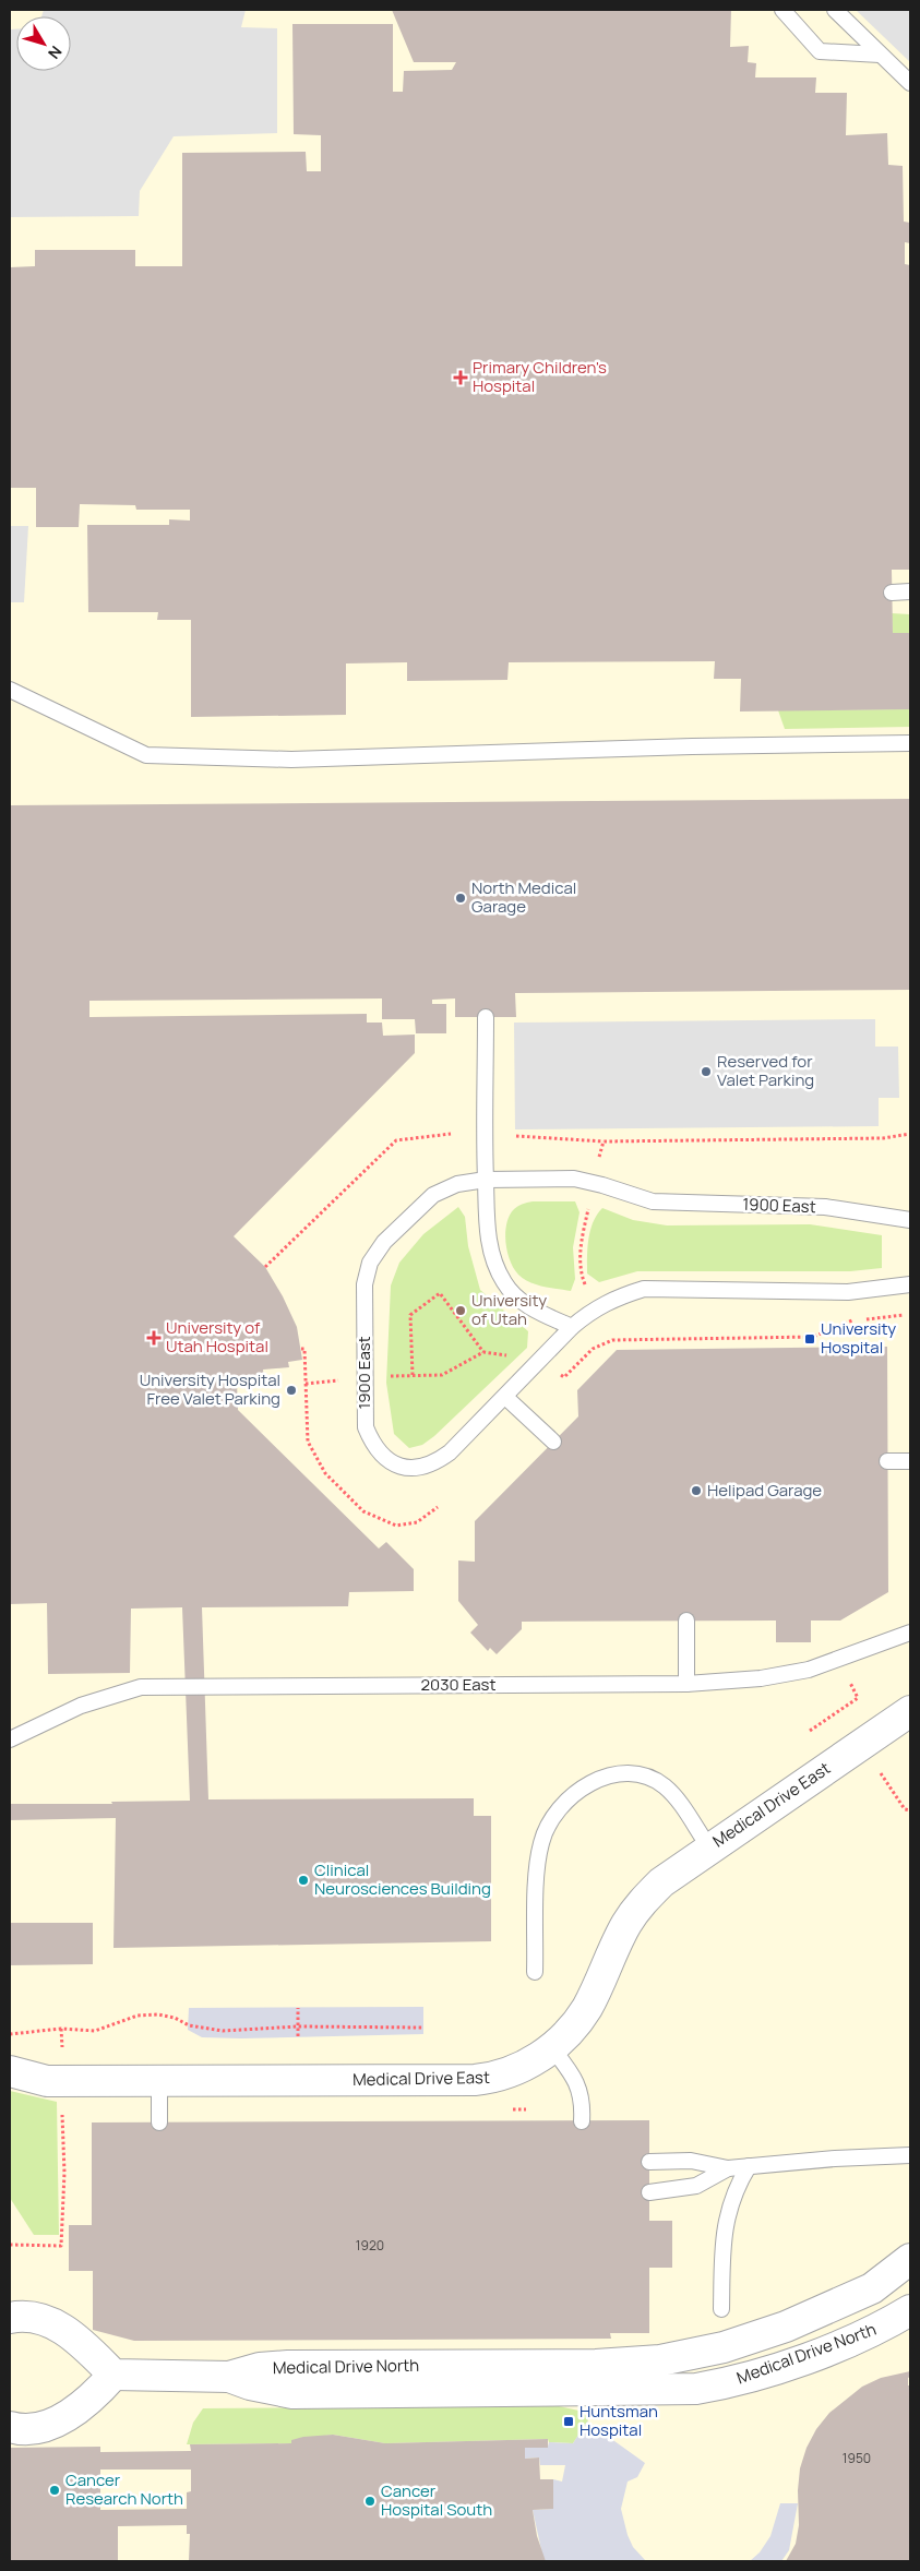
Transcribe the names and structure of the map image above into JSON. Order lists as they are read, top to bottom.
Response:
{
  "streets": {
    "street": ["Medical Drive East", "Medical Drive North"],
    "lane": ["1900 East", "2030 East"]
  },
  "places": {
    "health": ["Primary Children's Hospital", "University of Utah Hospital"],
    "other": [
      "North Medical Garage",
      "Reserved for Valet Parking",
      "University of Utah",
      "University Hospital Free Valet Parking",
      "Helipad Garage",
      "Clinical Neurosciences Building",
      "Cancer Research North",
      "Cancer Hospital South"
    ],
    "transit": ["University Hospital", "Huntsman Hospital"]
  },
  "house_numbers": ["1920", "1950"],
  "north": "bottom right"
}
